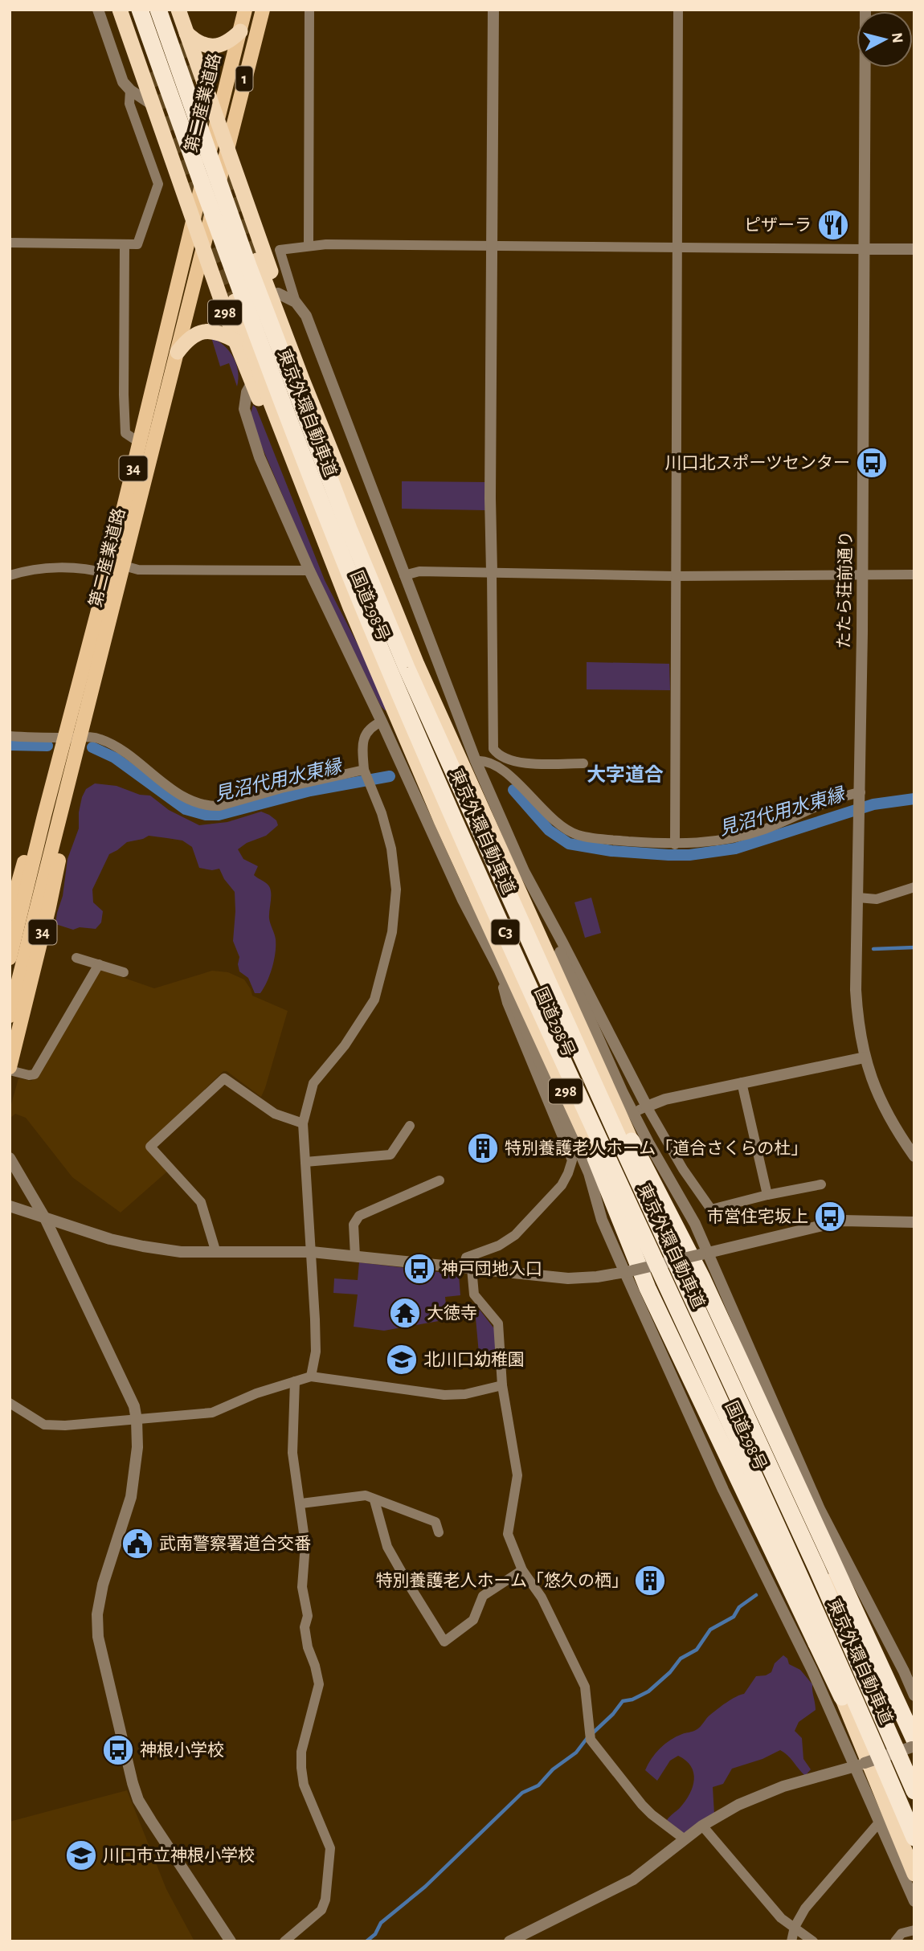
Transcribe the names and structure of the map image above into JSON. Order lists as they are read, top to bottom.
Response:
{
  "streets": {
    "highway": [
      "298",
      "東京外環自動車道",
      "国道298号",
      "C3"
    ],
    "main road": ["1", "第二産業道路", "34"],
    "street": ["たたら荘前通り"]
  },
  "crossings": [
    ["第二産業道路", "298"],
    ["第二産業道路", "34"],
    ["298", "国道298号"]
  ],
  "districts": ["大字道合"],
  "water": ["見沼代用水東縁"],
  "places": {
    "restaurant": ["ピザーラ"],
    "bus stop": [
      "川口北スポーツセンター",
      "市営住宅坂上",
      "神戸団地入口",
      "神根小学校"
    ],
    "building": ["特別養護老人ホーム「道合さくらの杜」", "特別養護老人ホーム「悠久の栖」"],
    "temple": ["大徳寺"],
    "school or university": ["北川口幼稚園", "川口市立神根小学校"],
    "public building": ["武南警察署道合交番"]
  },
  "north": "right"
}
